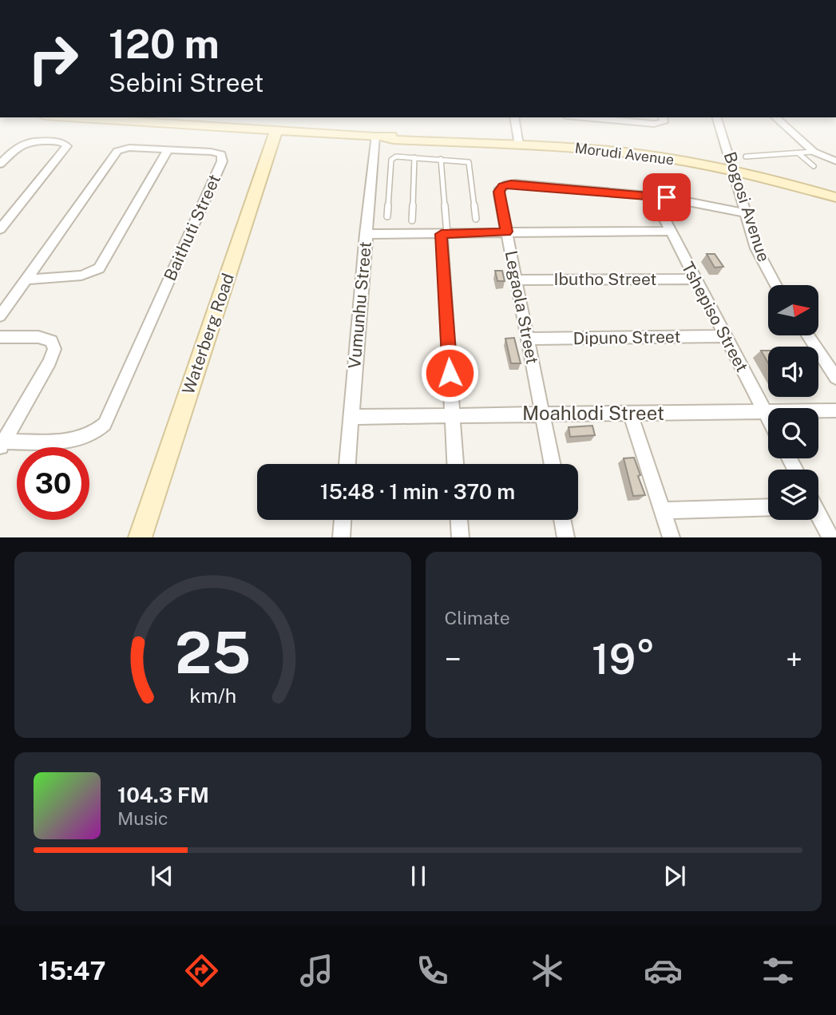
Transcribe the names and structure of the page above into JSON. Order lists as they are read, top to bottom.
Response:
{
  "streets": {
    "street": [
      "Morudi Avenue",
      "Bogosi Avenue",
      "Baithuti Street",
      "Ibutho Street",
      "Vumunhu Street",
      "Legaola Street",
      "Tshepiso Street",
      "Waterberg Road",
      "Dipuno Street",
      "Moahlodi Street"
    ]
  },
  "crossings": [
    ["Morudi Avenue", "Bogosi Avenue"],
    ["Morudi Avenue", "Vumunhu Street"],
    ["Morudi Avenue", "Waterberg Road"],
    ["Bogosi Avenue", "Legaola Street"],
    ["Ibutho Street", "Legaola Street"],
    ["Ibutho Street", "Tshepiso Street"],
    ["Vumunhu Street", "Moahlodi Street"],
    ["Legaola Street", "Tshepiso Street"],
    ["Legaola Street", "Dipuno Street"],
    ["Legaola Street", "Moahlodi Street"],
    ["Tshepiso Street", "Dipuno Street"],
    ["Tshepiso Street", "Moahlodi Street"]
  ],
  "north": "right",
  "page": {
    "turn": ["120 m", "Sebini Street"],
    "limit": "30",
    "trip": "15:48 · 1 min · 370 m",
    "tile": "Climate",
    "heat": ["−", "19°", "+"],
    "song": ["104.3 FM", "Music"],
    "tabs": "15:47",
    "gauge": ["25", "km/h"]
  }
}
